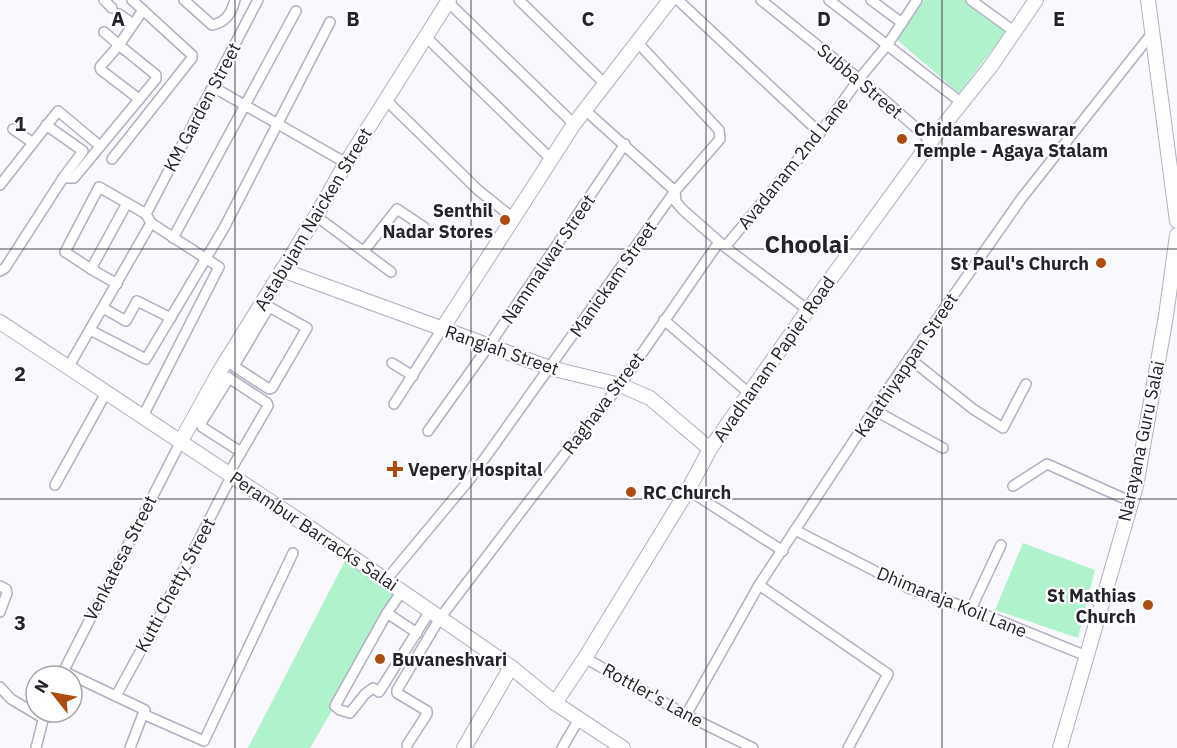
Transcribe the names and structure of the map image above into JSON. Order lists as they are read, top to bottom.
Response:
{
  "streets": {
    "street": [
      "Subba Street",
      "KM Garden Street",
      "Avadanam 2nd Lane",
      "Astabujam Naicken Street",
      "Nammalwar Street",
      "Manickam Street",
      "Rangiah Street",
      "Avadhanam Papier Road",
      "Kalathiyappan Street",
      "Raghava Street",
      "Narayana Guru Salai",
      "Perambur Barracks Salai",
      "Venkatesa Street",
      "Kutti Chetty Street",
      "Dhimaraja Koil Lane",
      "Rottler's Lane"
    ]
  },
  "crossings": [
    ["Subba Street", "Avadanam 2nd Lane"],
    ["Subba Street", "Avadhanam Papier Road"],
    ["Avadanam 2nd Lane", "Raghava Street"],
    ["Astabujam Naicken Street", "Rangiah Street"],
    ["Astabujam Naicken Street", "Perambur Barracks Salai"],
    ["Astabujam Naicken Street", "Venkatesa Street"],
    ["Astabujam Naicken Street", "Kutti Chetty Street"],
    ["Nammalwar Street", "Rangiah Street"],
    ["Manickam Street", "Rangiah Street"],
    ["Manickam Street", "Perambur Barracks Salai"],
    ["Rangiah Street", "Avadhanam Papier Road"],
    ["Rangiah Street", "Raghava Street"],
    ["Avadhanam Papier Road", "Perambur Barracks Salai"],
    ["Avadhanam Papier Road", "Rottler's Lane"],
    ["Kalathiyappan Street", "Dhimaraja Koil Lane"],
    ["Kalathiyappan Street", "Rottler's Lane"],
    ["Raghava Street", "Perambur Barracks Salai"],
    ["Narayana Guru Salai", "Dhimaraja Koil Lane"],
    ["Perambur Barracks Salai", "Venkatesa Street"],
    ["Perambur Barracks Salai", "Kutti Chetty Street"]
  ],
  "districts": ["Choolai"],
  "places": {
    "other": [
      "Chidambareswarar Temple - Agaya Stalam",
      "Senthil Nadar Stores",
      "St Paul's Church",
      "RC Church",
      "St Mathias Church",
      "Buvaneshvari"
    ],
    "health": ["Vepery Hospital"]
  },
  "north": "top left",
  "grid": {
    "columns": [
      "A",
      "B",
      "C",
      "D",
      "E"
    ],
    "rows": ["1", "2", "3"]
  }
}
